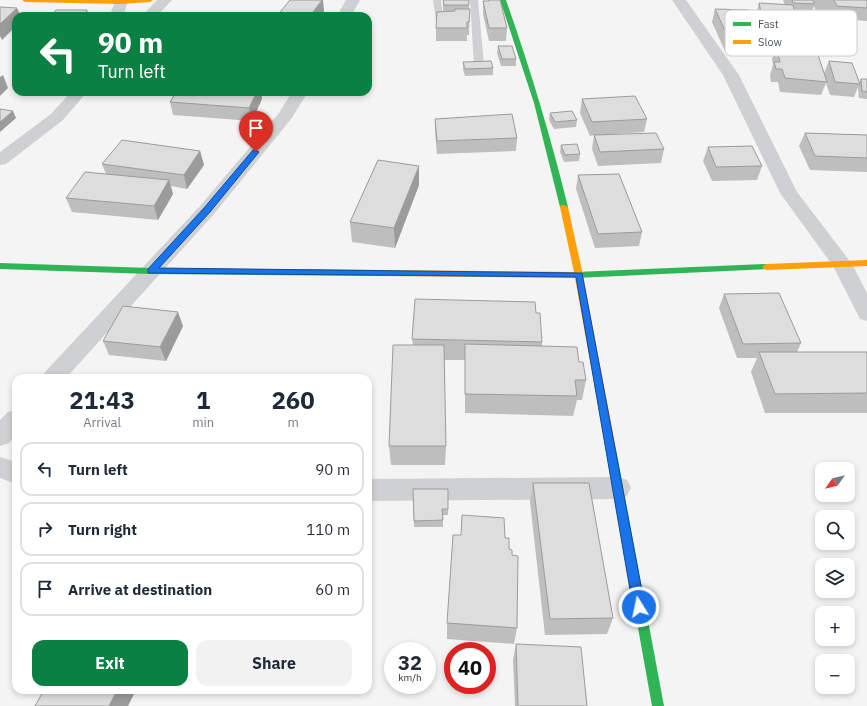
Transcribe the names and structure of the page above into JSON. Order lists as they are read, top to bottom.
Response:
{
  "legend": ["Fast", "Slow"],
  "north": "bottom left",
  "page": {
    "turn": ["90 m", "Turn left"],
    "eta": [
      "21:43",
      "Arrival",
      "1",
      "min",
      "260",
      "m"
    ],
    "list": [
      {
        "name": "Turn left",
        "value": "90 m"
      },
      {
        "name": "Turn right",
        "value": "110 m"
      },
      {
        "name": "Arrive at destination",
        "value": "60 m"
      }
    ],
    "map_buttons": ["+", "−"],
    "buttons": ["Exit", "Share"],
    "speed": "32 km/h",
    "limit": "40"
  }
}
